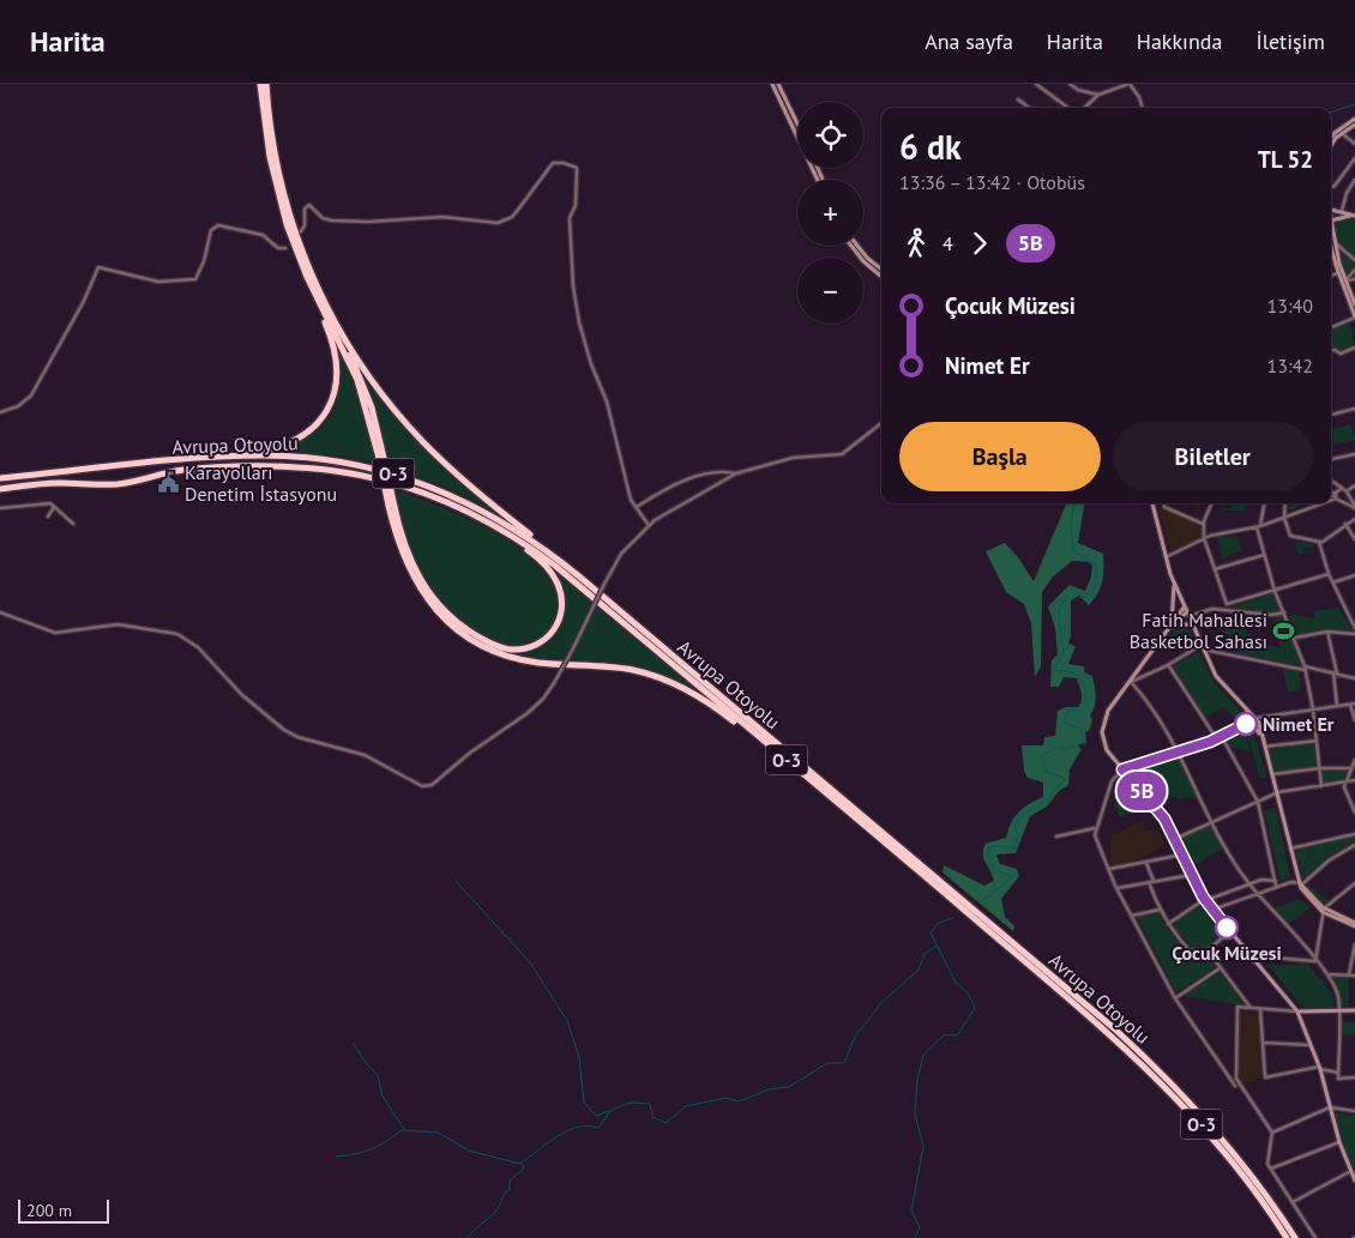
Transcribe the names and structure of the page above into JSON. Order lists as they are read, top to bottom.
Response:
{
  "streets": {
    "highway": ["Avrupa Otoyolu", "O-3"]
  },
  "places": {
    "public building": ["Karayolları Denetim İstasyonu"],
    "sports": ["Fatih Mahallesi Basketbol Sahası"],
    "other": ["Nimet Er", "Çocuk Müzesi"]
  },
  "lines": ["bus line 5B"],
  "scale_bar": "200 m",
  "page": {
    "header": "Harita",
    "nav": [
      "Ana sayfa",
      "Harita",
      "Hakkında",
      "İletişim"
    ],
    "on_map": "5B",
    "map_buttons": ["+", "−"],
    "heading": ["6 dk", "13:36 – 13:42 · Otobüs", "TL 52"],
    "legs": ["4", "5B"],
    "list": [
      {
        "name": "Çocuk Müzesi",
        "value": "13:40"
      },
      {
        "name": "Nimet Er",
        "value": "13:42"
      }
    ],
    "buttons": ["Başla", "Biletler"],
    "scale": "200 m"
  }
}
